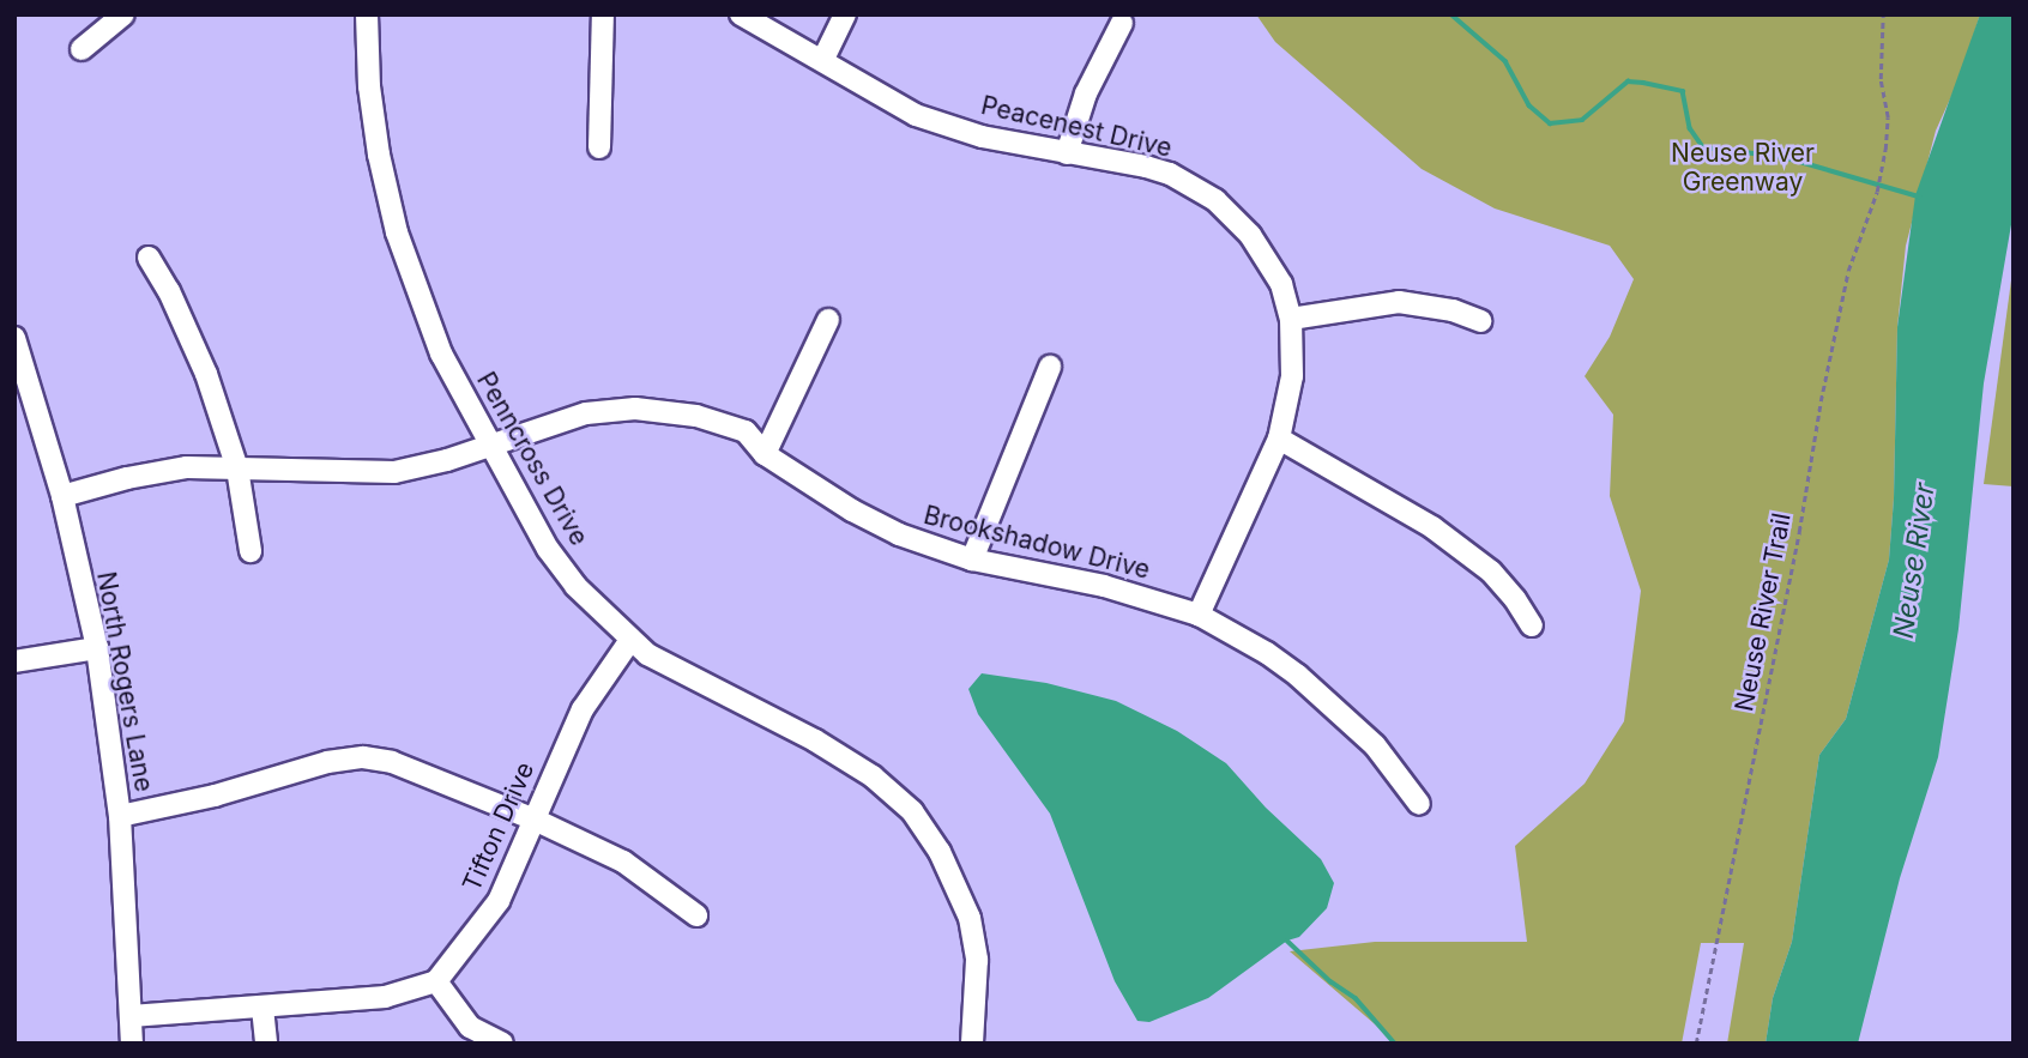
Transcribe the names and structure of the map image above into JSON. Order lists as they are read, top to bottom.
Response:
{
  "streets": {
    "street": [
      "Peacenest Drive",
      "Penncross Drive",
      "Brookshadow Drive",
      "North Rogers Lane",
      "Tifton Drive"
    ],
    "path": ["Neuse River Trail"]
  },
  "crossings": [
    ["Peacenest Drive", "Brookshadow Drive"],
    ["Penncross Drive", "Brookshadow Drive"],
    ["Penncross Drive", "Tifton Drive"],
    ["Brookshadow Drive", "North Rogers Lane"]
  ],
  "water": ["Neuse River"],
  "parks": ["Neuse River Greenway"]
}
